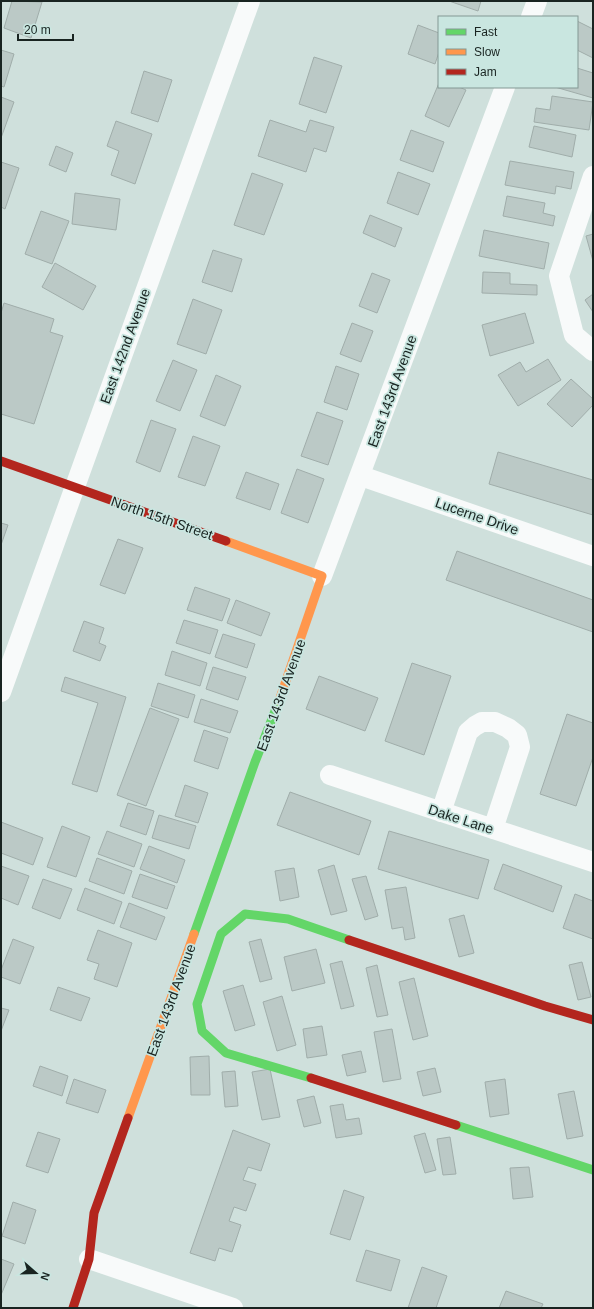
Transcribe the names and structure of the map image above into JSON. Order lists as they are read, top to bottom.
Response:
{
  "streets": {
    "street": [
      "East 142nd Avenue",
      "East 143rd Avenue",
      "Lucerne Drive",
      "North 15th Street",
      "Dake Lane"
    ]
  },
  "crossings": [
    ["East 142nd Avenue", "North 15th Street"],
    ["East 143rd Avenue", "Lucerne Drive"],
    ["East 143rd Avenue", "North 15th Street"]
  ],
  "legend": ["Fast", "Slow", "Jam"],
  "scale_bar": "20 m",
  "north": "right"
}
